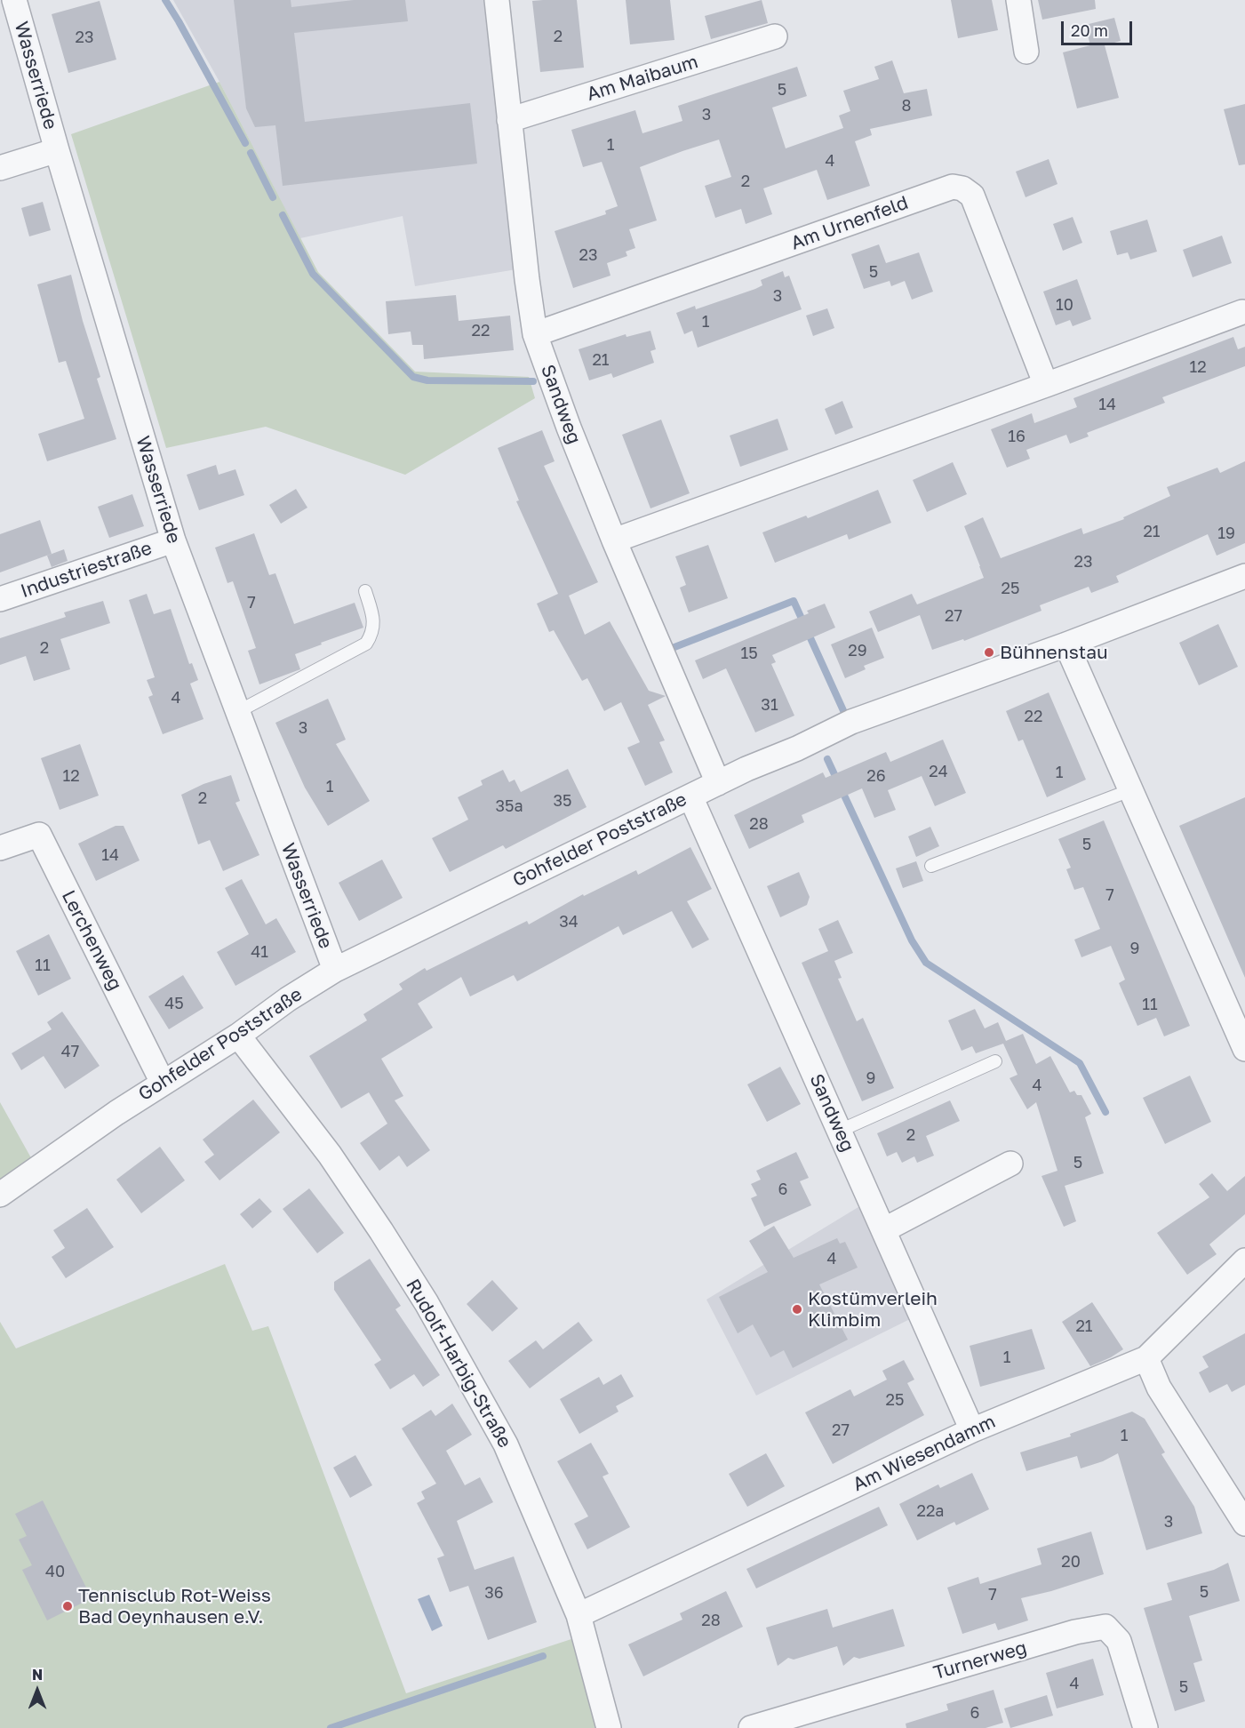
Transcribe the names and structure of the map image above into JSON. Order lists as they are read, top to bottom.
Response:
{
  "streets": {
    "street": [
      "Wasserriede",
      "Am Maibaum",
      "Am Urnenfeld",
      "Sandweg",
      "Industriestraße",
      "Gohfelder Poststraße",
      "Lerchenweg",
      "Rudolf-Harbig-Straße",
      "Am Wiesendamm",
      "Turnerweg"
    ]
  },
  "crossings": [
    ["Wasserriede", "Industriestraße"],
    ["Wasserriede", "Gohfelder Poststraße"],
    ["Am Maibaum", "Sandweg"],
    ["Am Urnenfeld", "Sandweg"],
    ["Sandweg", "Gohfelder Poststraße"],
    ["Sandweg", "Am Wiesendamm"],
    ["Gohfelder Poststraße", "Lerchenweg"],
    ["Gohfelder Poststraße", "Rudolf-Harbig-Straße"],
    ["Rudolf-Harbig-Straße", "Am Wiesendamm"]
  ],
  "places": ["Bühnenstau", "Kostümverleih Klimbim", "Tennisclub Rot-Weiss Bad Oeynhausen e.V."],
  "house_numbers": [
    "2",
    "23",
    "5",
    "8",
    "3",
    "1",
    "4",
    "2",
    "23",
    "5",
    "3",
    "10",
    "1",
    "22",
    "21",
    "12",
    "14",
    "16",
    "21",
    "19",
    "23",
    "25",
    "7",
    "27",
    "2",
    "29",
    "15",
    "4",
    "31",
    "22",
    "3",
    "24",
    "1",
    "12",
    "26",
    "1",
    "2",
    "35",
    "35a",
    "28",
    "5",
    "14",
    "7",
    "34",
    "9",
    "41",
    "11",
    "45",
    "11",
    "47",
    "9",
    "4",
    "2",
    "5",
    "6",
    "4",
    "21",
    "1",
    "25",
    "27",
    "1",
    "22a",
    "3",
    "20",
    "40",
    "5",
    "36",
    "7",
    "28",
    "4",
    "5",
    "6"
  ],
  "scale_bar": "20 m",
  "north": "top"
}
